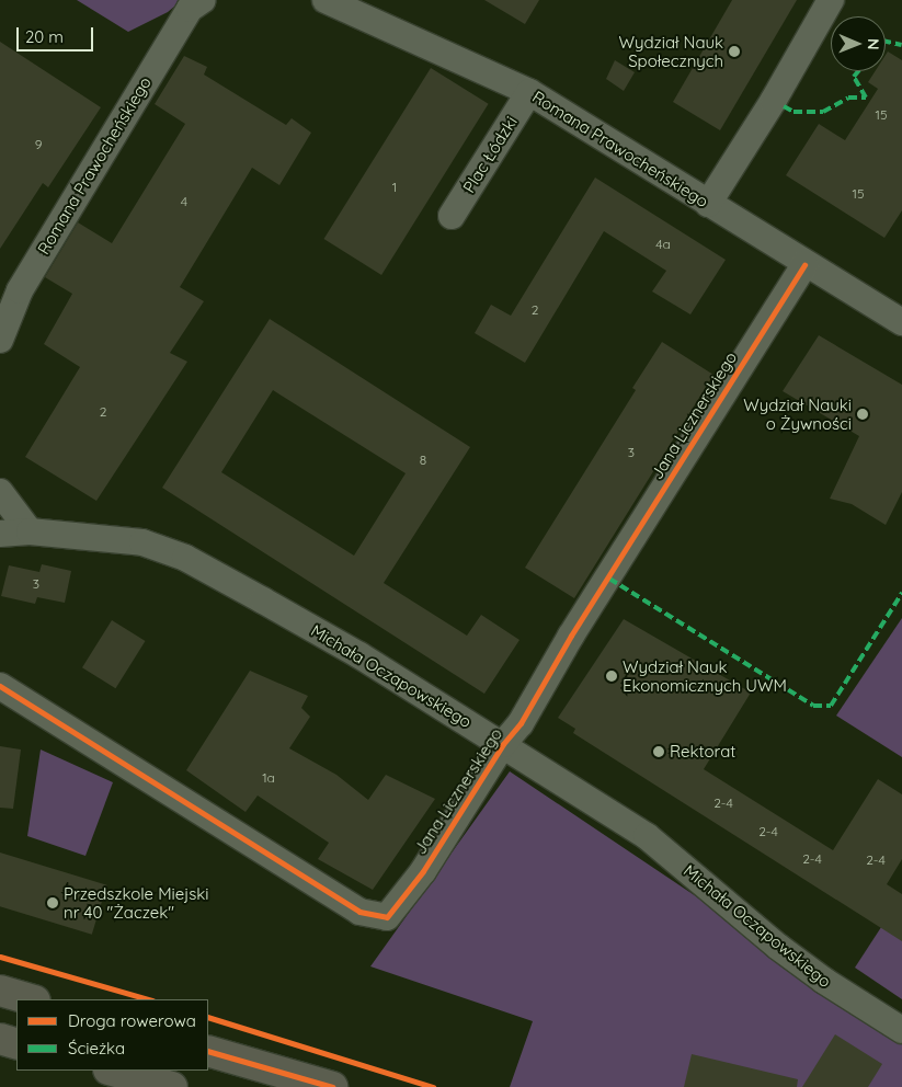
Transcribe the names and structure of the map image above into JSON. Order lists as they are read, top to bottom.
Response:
{
  "streets": {
    "street": [
      "Romana Prawocheńskiego",
      "Plac Łódzki",
      "Jana Licznerskiego",
      "Michała Oczapowskiego"
    ]
  },
  "crossings": [
    ["Romana Prawocheńskiego", "Plac Łódzki"],
    ["Romana Prawocheńskiego", "Jana Licznerskiego"],
    ["Jana Licznerskiego", "Michała Oczapowskiego"]
  ],
  "places": [
    "Wydział Nauk Społecznych",
    "Wydział Nauki o Żywności",
    "Wydział Nauk Ekonomicznych UWM",
    "Rektorat",
    "Przedszkole Miejski nr 40 \"Żaczek\""
  ],
  "house_numbers": [
    "15",
    "9",
    "1",
    "15",
    "4",
    "4a",
    "2",
    "2",
    "3",
    "8",
    "3",
    "1a",
    "2-4",
    "2-4",
    "2-4",
    "2-4"
  ],
  "legend": ["Droga rowerowa", "Ścieżka"],
  "scale_bar": "20 m",
  "north": "right"
}
